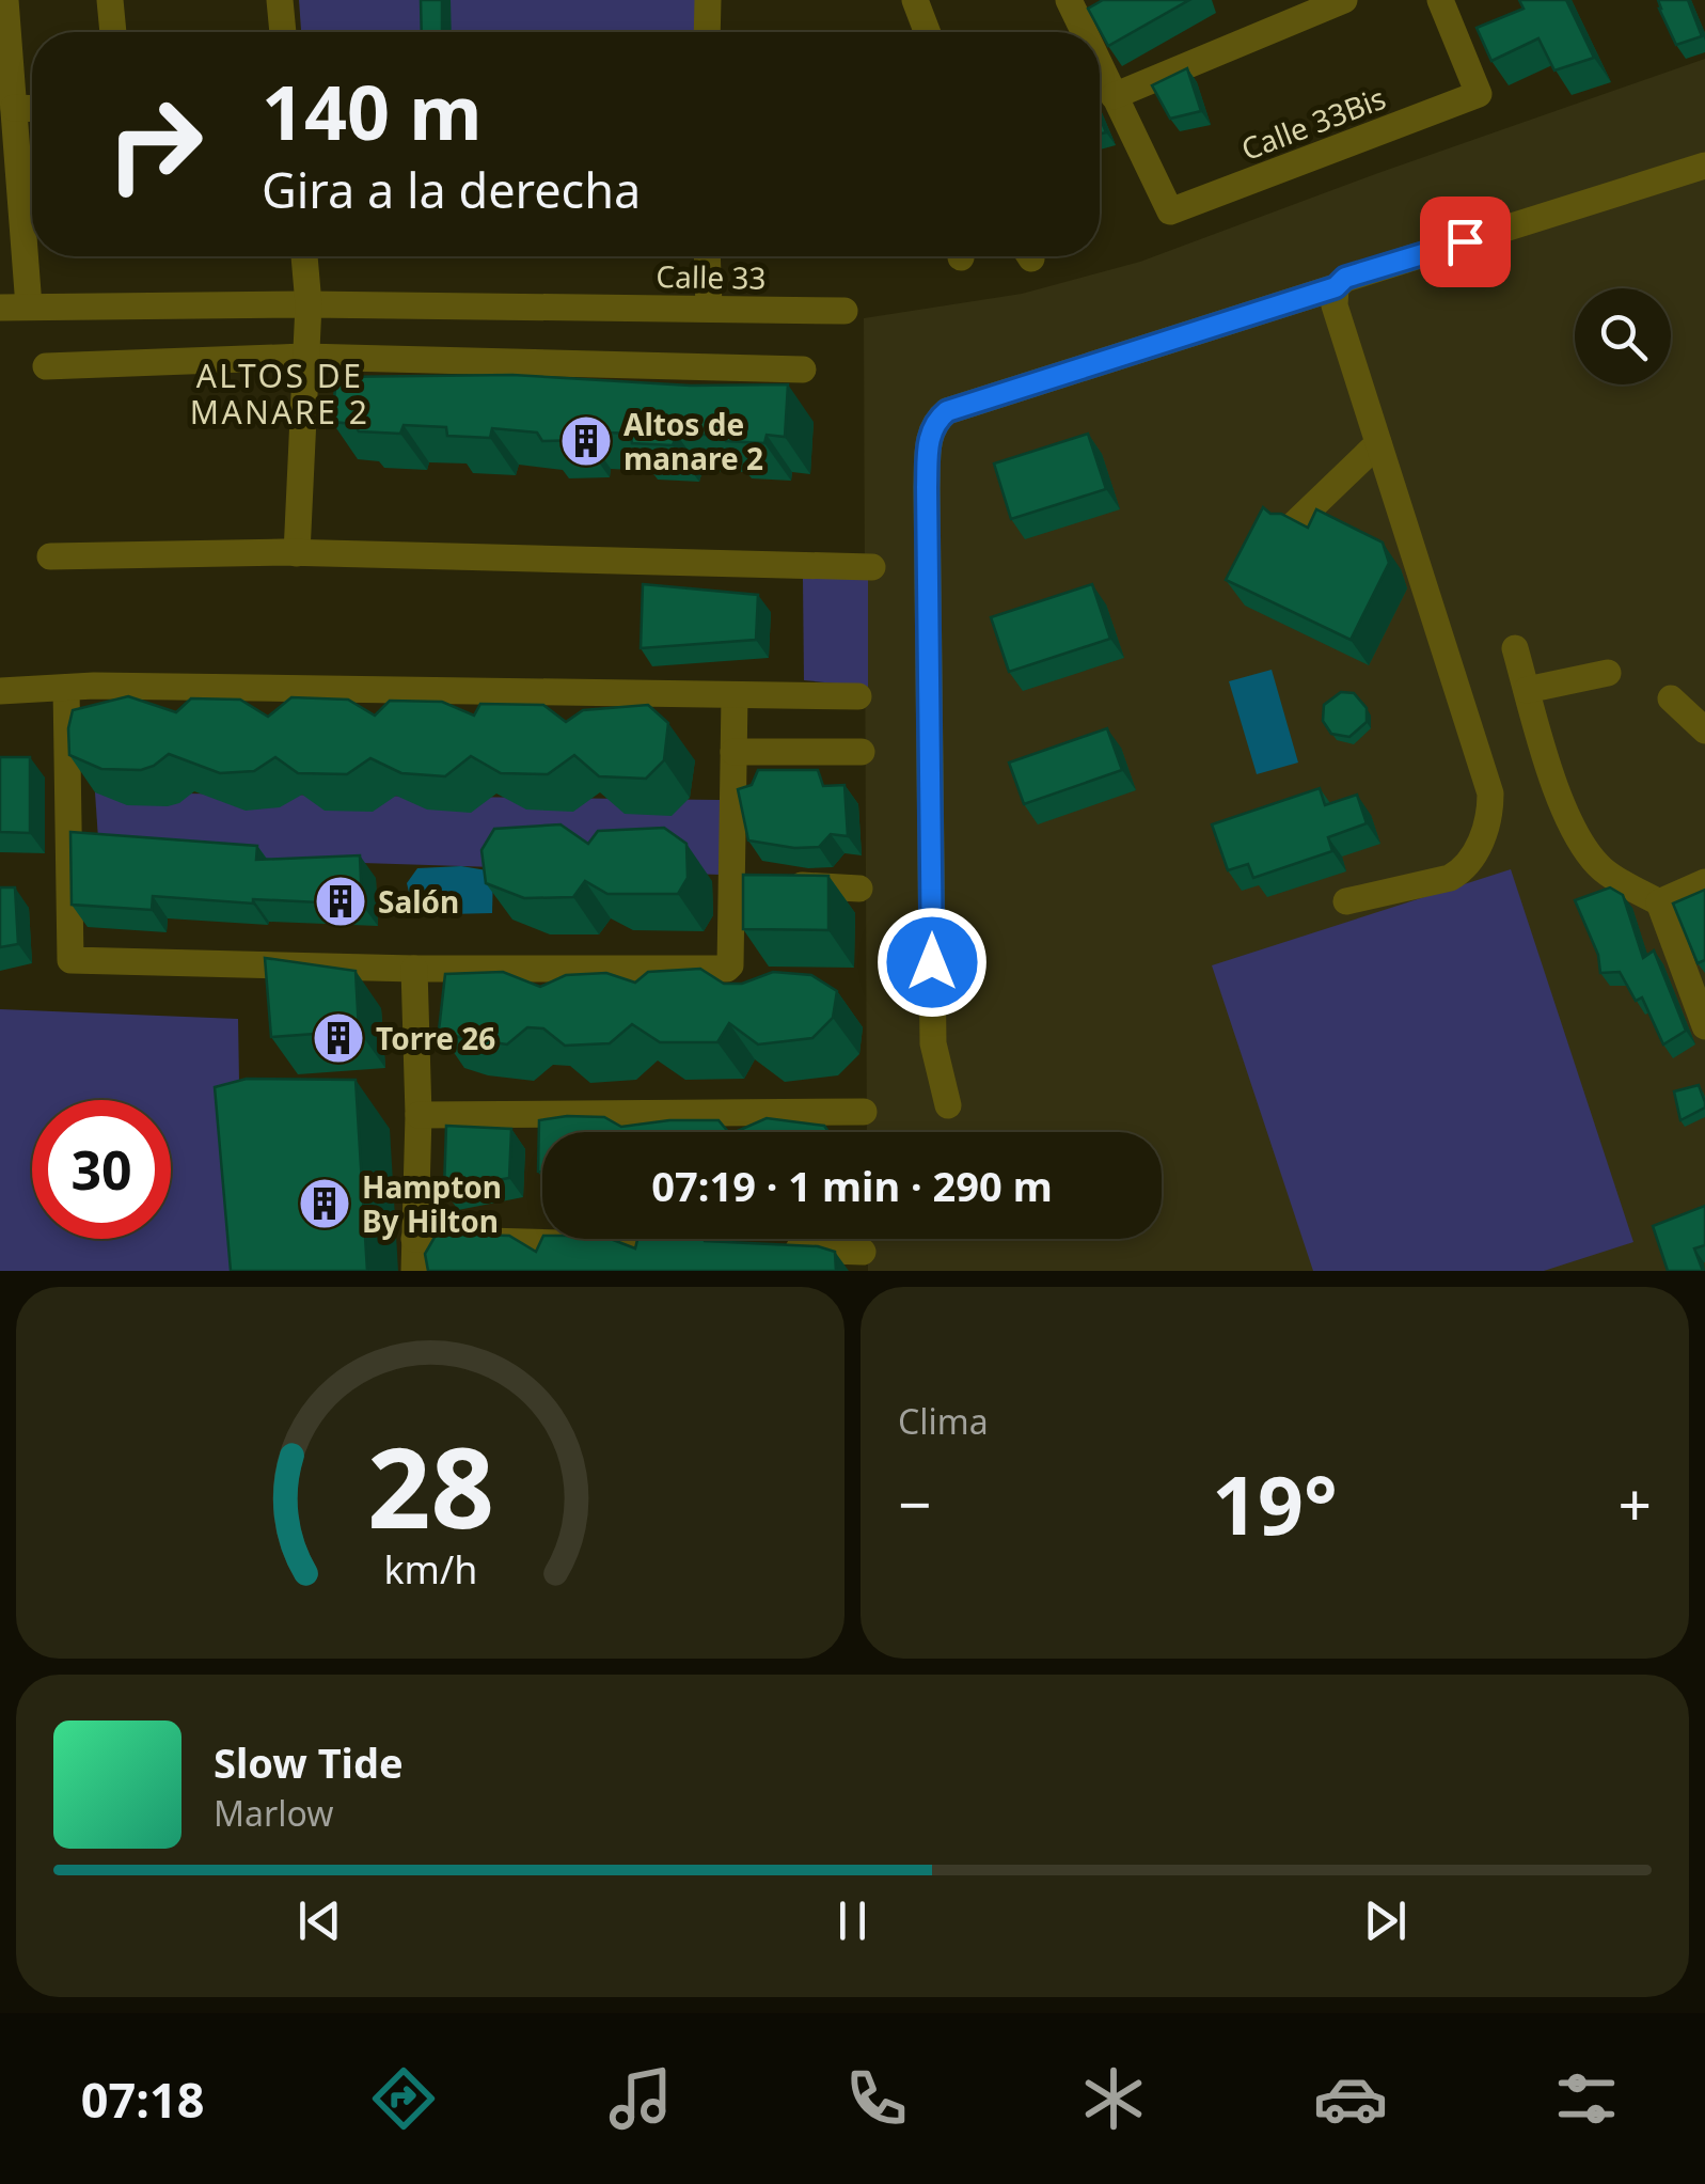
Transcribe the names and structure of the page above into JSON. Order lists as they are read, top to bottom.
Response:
{
  "streets": {
    "street": ["Calle 33Bis", "Calle 33"]
  },
  "districts": ["ALTOS DE MANARE 2"],
  "places": {
    "building": [
      "Altos de manare 2",
      "Salón",
      "Torre 26",
      "Hampton By Hilton"
    ]
  },
  "page": {
    "turn": ["140 m", "Gira a la derecha"],
    "limit": "30",
    "trip": "07:19 · 1 min · 290 m",
    "tile": "Clima",
    "heat": ["−", "19°", "+"],
    "song": ["Slow Tide", "Marlow"],
    "tabs": "07:18",
    "gauge": ["28", "km/h"]
  }
}
